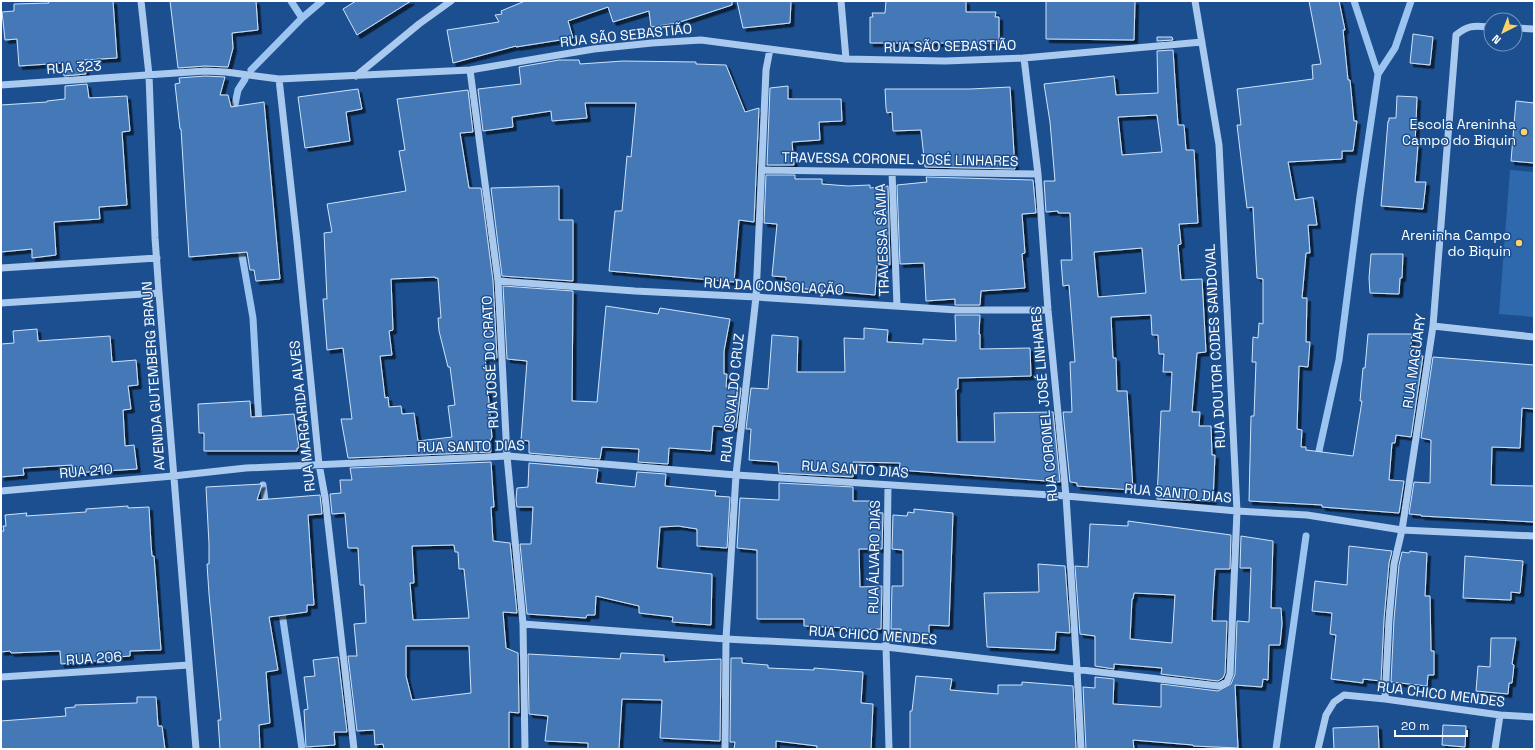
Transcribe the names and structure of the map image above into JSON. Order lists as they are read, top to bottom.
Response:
{
  "streets": {
    "street": [
      "RUA SÃO SEBASTIÃO",
      "RUA 323",
      "TRAVESSA CORONEL JOSÉ LINHARES",
      "TRAVESSA SÂMIA",
      "RUA DA CONSOLAÇÃO",
      "RUA DOUTOR CODES SANDOVAL",
      "RUA MAGUARY",
      "RUA JOSÉ DO CRATO",
      "AVENIDA GUTEMBERG BRAUN",
      "RUA OSVALDO CRUZ",
      "RUA CORONEL JOSÉ LINHARES",
      "RUA MARGARIDA ALVES",
      "RUA SANTO DIAS",
      "RUA 210",
      "RUA ÁLVARO DIAS",
      "RUA CHICO MENDES",
      "RUA 206"
    ]
  },
  "crossings": [
    ["RUA SÃO SEBASTIÃO", "RUA 323"],
    ["RUA SÃO SEBASTIÃO", "RUA DOUTOR CODES SANDOVAL"],
    ["RUA SÃO SEBASTIÃO", "RUA JOSÉ DO CRATO"],
    ["RUA SÃO SEBASTIÃO", "AVENIDA GUTEMBERG BRAUN"],
    ["RUA SÃO SEBASTIÃO", "RUA OSVALDO CRUZ"],
    ["RUA SÃO SEBASTIÃO", "RUA CORONEL JOSÉ LINHARES"],
    ["RUA SÃO SEBASTIÃO", "RUA MARGARIDA ALVES"],
    ["RUA 323", "AVENIDA GUTEMBERG BRAUN"],
    ["TRAVESSA CORONEL JOSÉ LINHARES", "TRAVESSA SÂMIA"],
    ["TRAVESSA CORONEL JOSÉ LINHARES", "RUA OSVALDO CRUZ"],
    ["TRAVESSA CORONEL JOSÉ LINHARES", "RUA CORONEL JOSÉ LINHARES"],
    ["TRAVESSA SÂMIA", "RUA DA CONSOLAÇÃO"],
    ["RUA DA CONSOLAÇÃO", "RUA JOSÉ DO CRATO"],
    ["RUA DA CONSOLAÇÃO", "RUA OSVALDO CRUZ"],
    ["RUA DA CONSOLAÇÃO", "RUA CORONEL JOSÉ LINHARES"],
    ["RUA DOUTOR CODES SANDOVAL", "RUA SANTO DIAS"],
    ["RUA DOUTOR CODES SANDOVAL", "RUA CHICO MENDES"],
    ["RUA MAGUARY", "RUA SANTO DIAS"],
    ["RUA MAGUARY", "RUA CHICO MENDES"],
    ["RUA JOSÉ DO CRATO", "RUA SANTO DIAS"],
    ["RUA JOSÉ DO CRATO", "RUA CHICO MENDES"],
    ["AVENIDA GUTEMBERG BRAUN", "RUA SANTO DIAS"],
    ["AVENIDA GUTEMBERG BRAUN", "RUA 210"],
    ["AVENIDA GUTEMBERG BRAUN", "RUA 206"],
    ["RUA OSVALDO CRUZ", "RUA SANTO DIAS"],
    ["RUA OSVALDO CRUZ", "RUA CHICO MENDES"],
    ["RUA CORONEL JOSÉ LINHARES", "RUA SANTO DIAS"],
    ["RUA CORONEL JOSÉ LINHARES", "RUA CHICO MENDES"],
    ["RUA MARGARIDA ALVES", "RUA SANTO DIAS"],
    ["RUA SANTO DIAS", "RUA 210"],
    ["RUA SANTO DIAS", "RUA ÁLVARO DIAS"],
    ["RUA ÁLVARO DIAS", "RUA CHICO MENDES"]
  ],
  "places": ["Escola Areninha Campo do Biquin", "Areninha Campo do Biquin"],
  "scale_bar": "20 m",
  "north": "bottom left"
}
